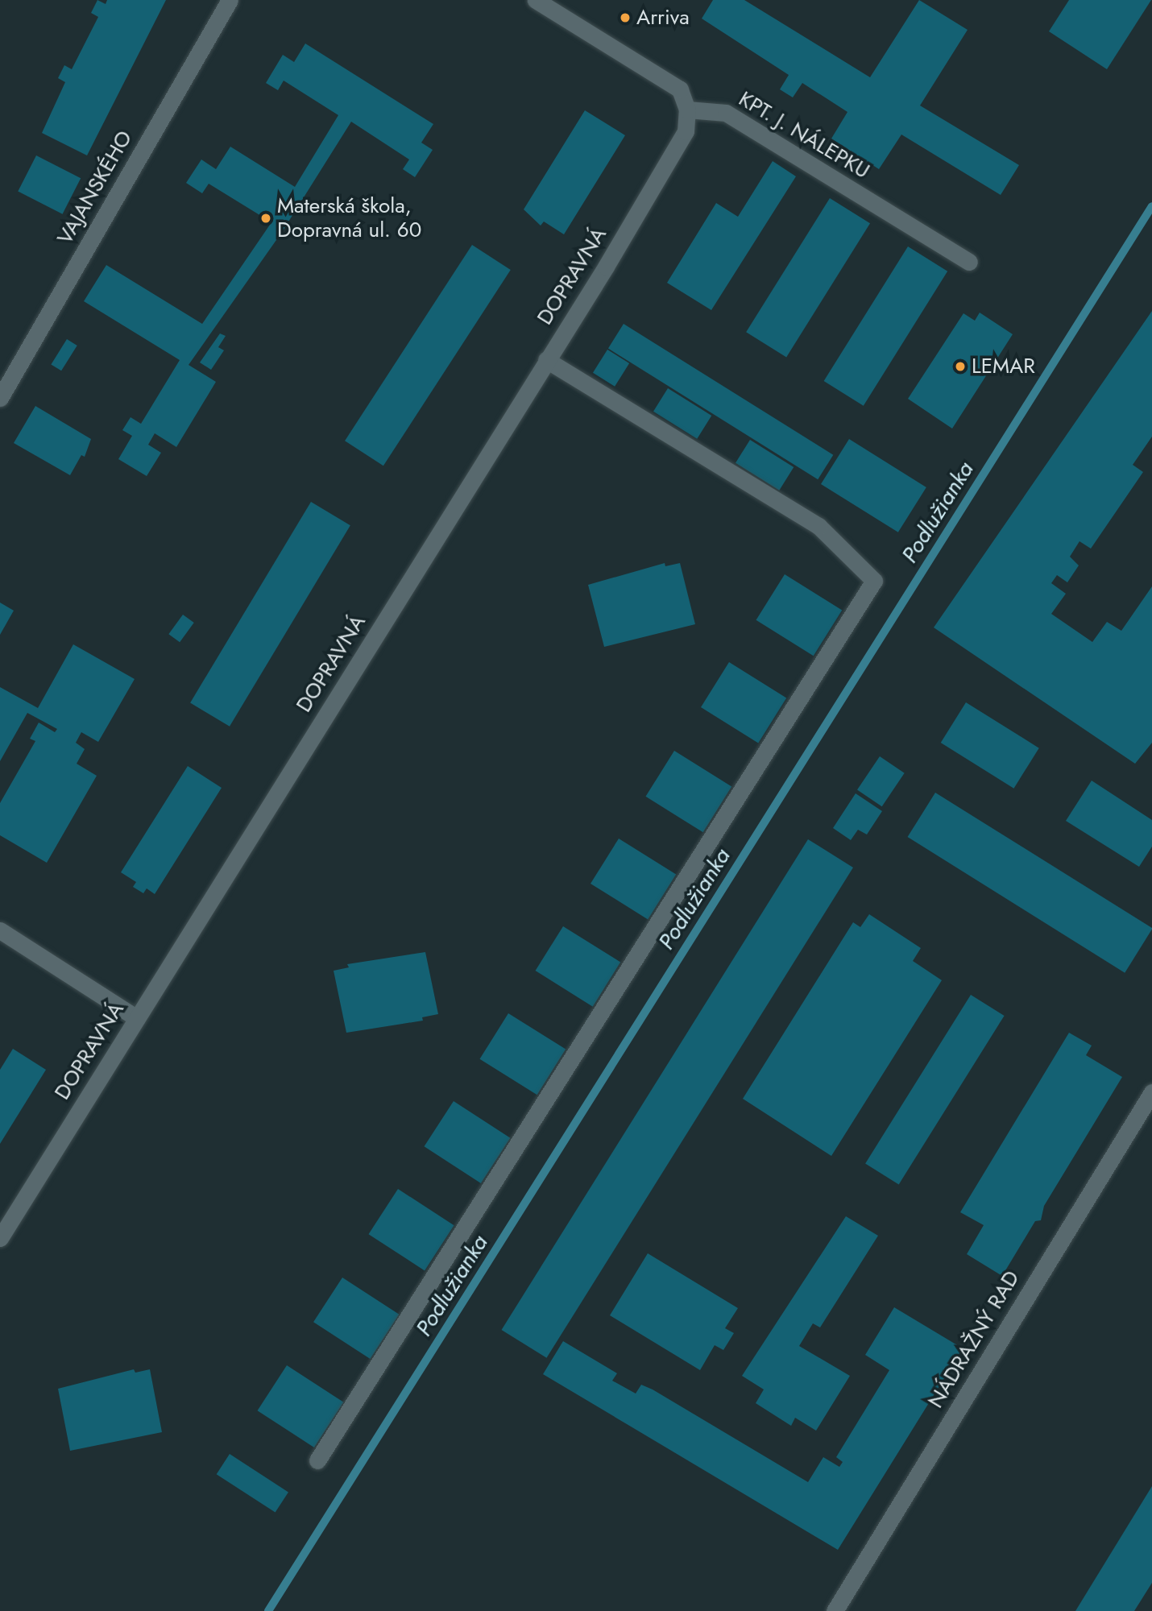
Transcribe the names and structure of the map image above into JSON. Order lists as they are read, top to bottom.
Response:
{
  "streets": {
    "street": [
      "KPT. J. NÁLEPKU",
      "VAJANSKÉHO",
      "DOPRAVNÁ",
      "NÁDRAŽNÝ RAD"
    ]
  },
  "crossings": [
    ["KPT. J. NÁLEPKU", "DOPRAVNÁ"]
  ],
  "water": ["Podlužianka"],
  "places": ["Arriva", "Materská škola, Dopravná ul. 60", "LEMAR"]
}
